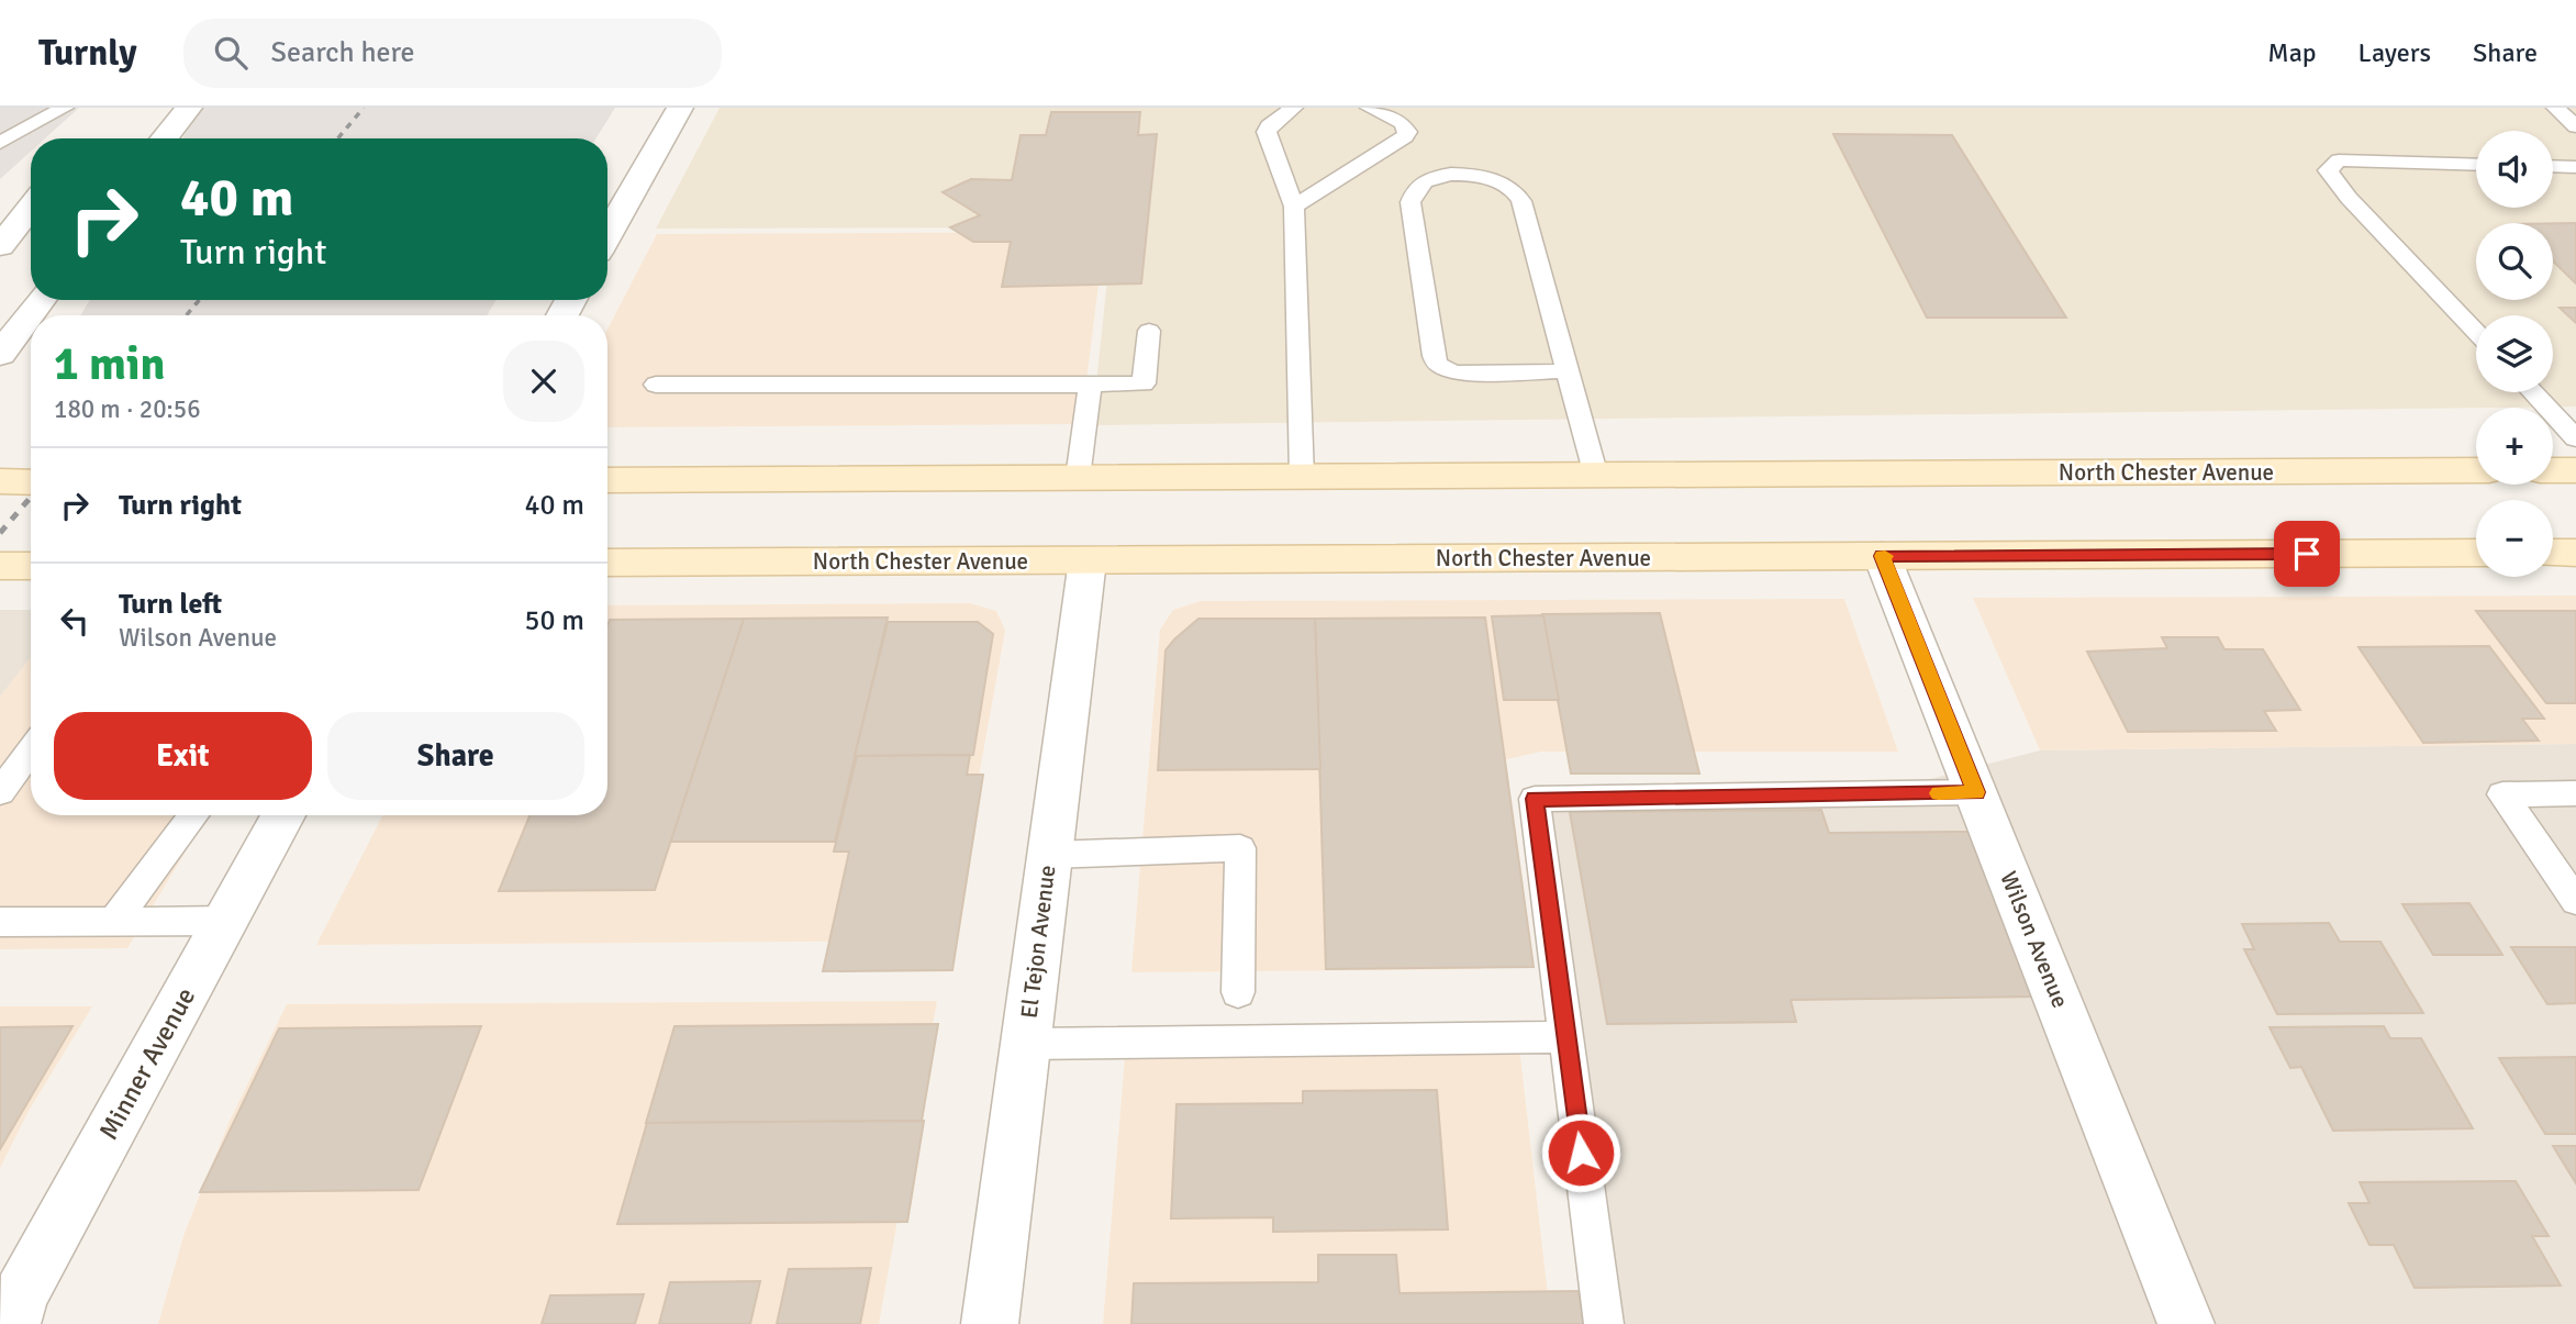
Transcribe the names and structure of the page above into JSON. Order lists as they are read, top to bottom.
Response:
{
  "streets": {
    "main road": ["North Chester Avenue"],
    "street": ["Wilson Avenue", "El Tejon Avenue", "Minner Avenue"]
  },
  "crossings": [
    ["North Chester Avenue", "Wilson Avenue"],
    ["North Chester Avenue", "El Tejon Avenue"]
  ],
  "page": {
    "header": "Turnly",
    "search": "Search here",
    "nav": ["Map", "Layers", "Share"],
    "map_buttons": ["+", "−"],
    "turn": ["40 m", "Turn right"],
    "heading": ["1 min", "180 m · 20:56"],
    "list": [
      {
        "name": "Turn right",
        "value": "40 m"
      },
      {
        "name": "Turn left",
        "note": "Wilson Avenue",
        "value": "50 m"
      }
    ],
    "buttons": ["Exit", "Share"]
  }
}
